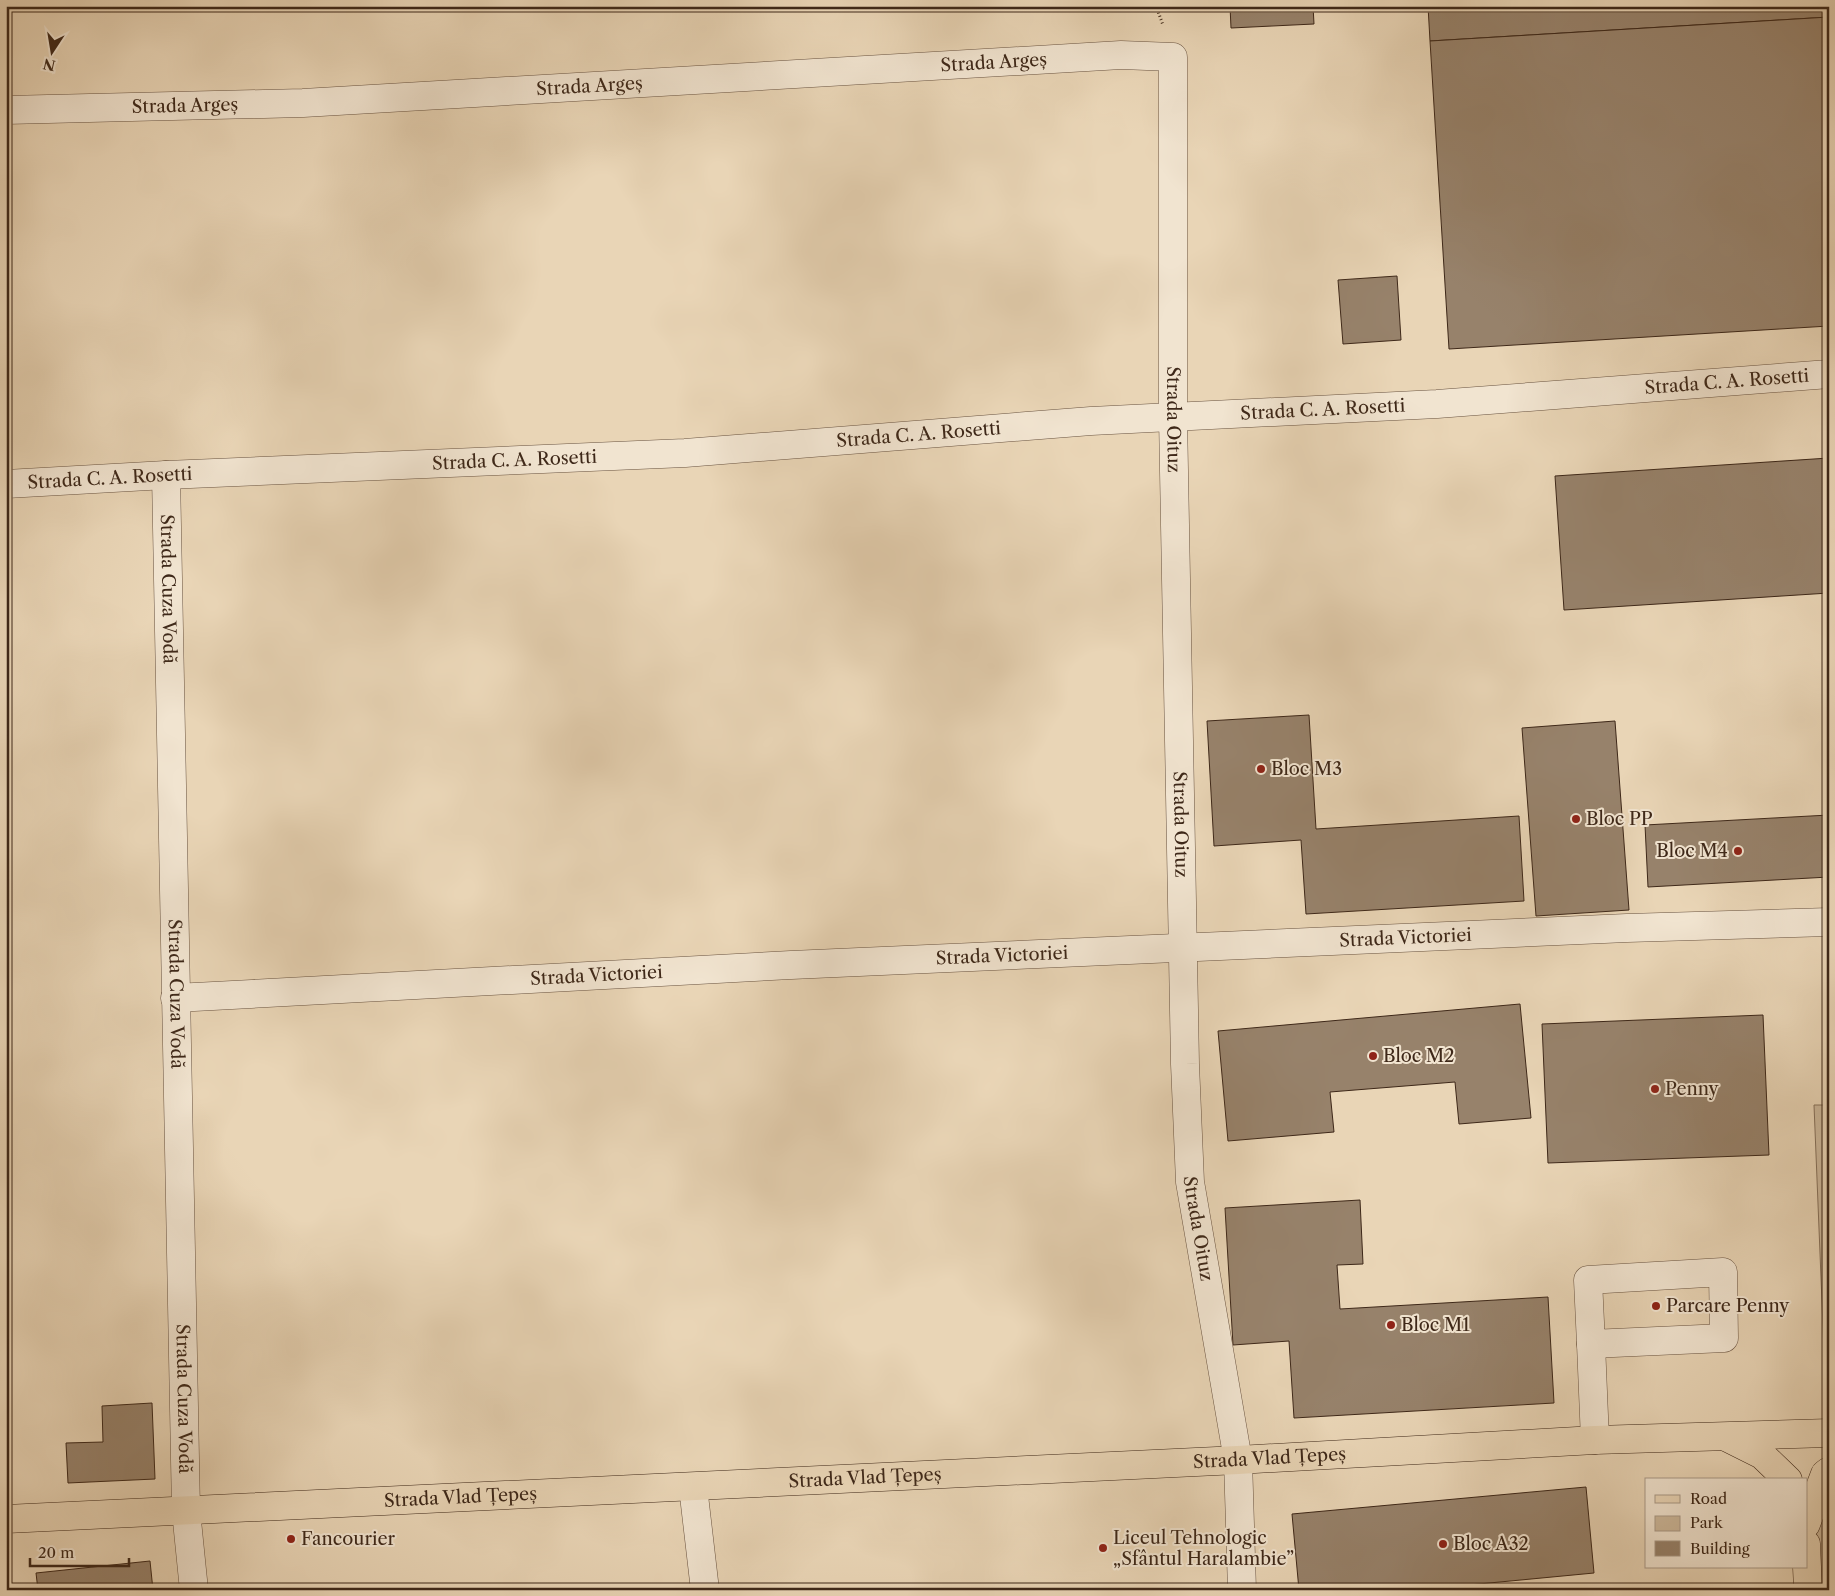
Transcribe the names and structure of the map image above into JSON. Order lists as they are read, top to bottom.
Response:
{
  "streets": {
    "main road": ["Strada Vlad Țepeș"],
    "street": [
      "Strada Argeș",
      "Strada C. A. Rosetti",
      "Strada Oituz",
      "Strada Cuza Vodă",
      "Strada Victoriei"
    ]
  },
  "crossings": [
    ["Strada Argeș", "Strada Oituz"],
    ["Strada C. A. Rosetti", "Strada Oituz"],
    ["Strada C. A. Rosetti", "Strada Cuza Vodă"],
    ["Strada Oituz", "Strada Victoriei"],
    ["Strada Oituz", "Strada Vlad Țepeș"],
    ["Strada Cuza Vodă", "Strada Victoriei"],
    ["Strada Cuza Vodă", "Strada Vlad Țepeș"]
  ],
  "places": [
    "Bloc M3",
    "Bloc PP",
    "Bloc M4",
    "Bloc M2",
    "Penny",
    "Parcare Penny",
    "Bloc M1",
    "Fancourier",
    "Bloc A32",
    "Liceul Tehnologic „Sfântul Haralambie”"
  ],
  "legend": ["Road", "Park", "Building"],
  "scale_bar": "20 m",
  "north": "bottom"
}
